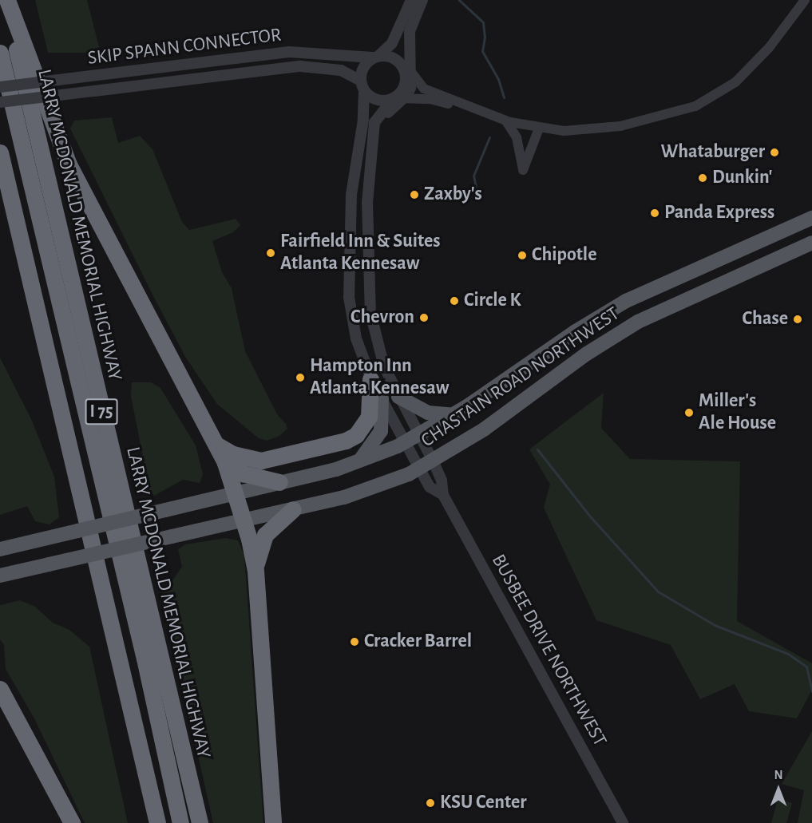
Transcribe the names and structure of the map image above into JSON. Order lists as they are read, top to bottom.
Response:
{
  "streets": {
    "highway": ["LARRY MCDONALD MEMORIAL HIGHWAY", "I 75"],
    "main road": ["CHASTAIN ROAD NORTHWEST"],
    "street": ["SKIP SPANN CONNECTOR", "BUSBEE DRIVE NORTHWEST"]
  },
  "crossings": [
    ["SKIP SPANN CONNECTOR", "BUSBEE DRIVE NORTHWEST"],
    ["CHASTAIN ROAD NORTHWEST", "BUSBEE DRIVE NORTHWEST"]
  ],
  "places": [
    "Whataburger",
    "Dunkin'",
    "Zaxby's",
    "Panda Express",
    "Fairfield Inn & Suites Atlanta Kennesaw",
    "Chipotle",
    "Circle K",
    "Chevron",
    "Chase",
    "Hampton Inn Atlanta Kennesaw",
    "Miller's Ale House",
    "Cracker Barrel",
    "KSU Center"
  ],
  "north": "top"
}
